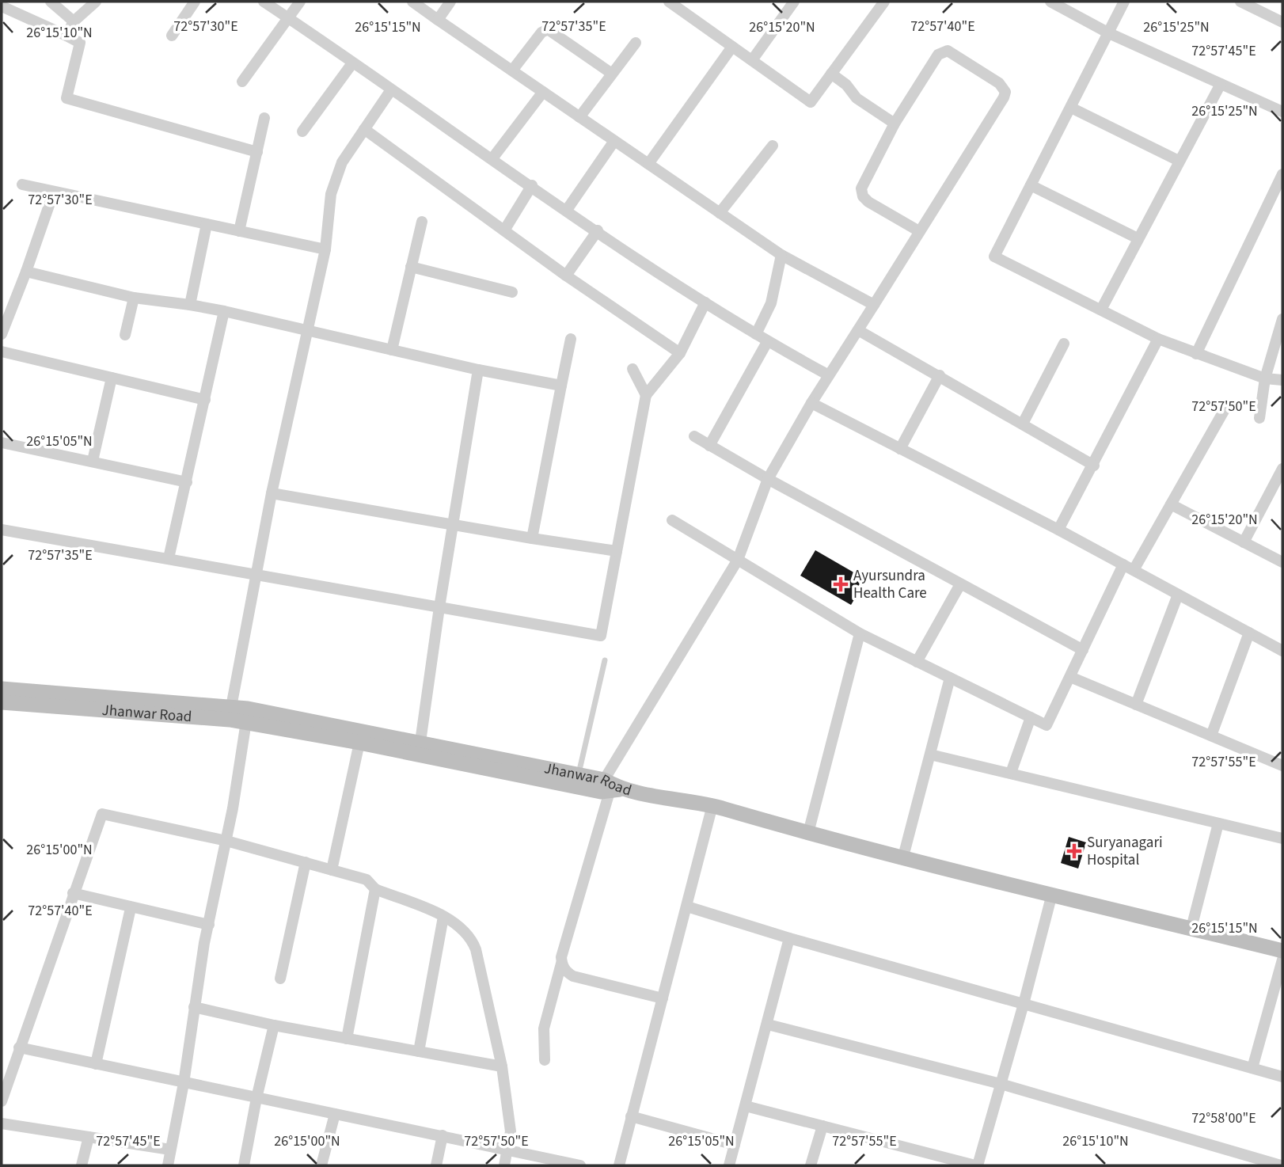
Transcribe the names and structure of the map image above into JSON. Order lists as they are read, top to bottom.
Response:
{
  "streets": {
    "street": ["Jhanwar Road"]
  },
  "places": {
    "health": ["Ayursundra Health Care", "Suryanagari Hospital"]
  },
  "coordinates": [
    "72°57'30\"E",
    "72°57'35\"E",
    "72°57'40\"E",
    "26°15'15\"N",
    "26°15'20\"N",
    "26°15'25\"N",
    "26°15'10\"N",
    "72°57'45\"E",
    "72°57'50\"E",
    "26°15'05\"N",
    "72°57'55\"E",
    "26°15'00\"N",
    "72°58'00\"E"
  ]
}
